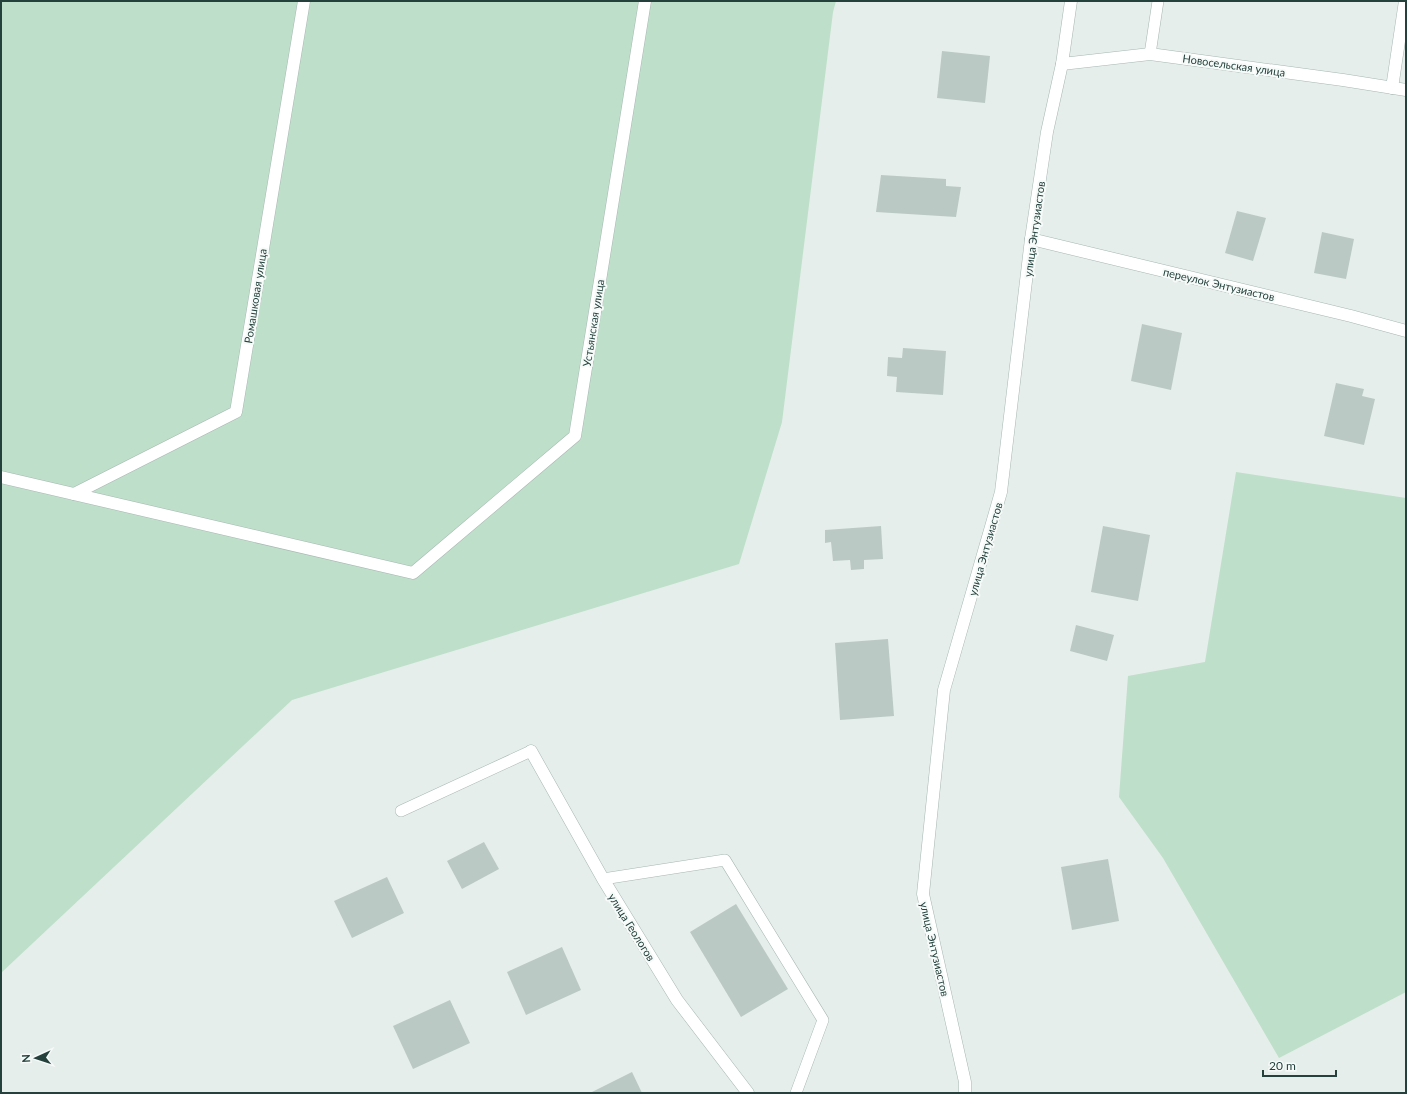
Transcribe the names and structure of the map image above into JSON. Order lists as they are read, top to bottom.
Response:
{
  "streets": {
    "street": [
      "Новосельская улица",
      "улица Энтузиастов",
      "переулок Энтузиастов",
      "Ромашковая улица",
      "Устьянская улица",
      "улица Геологов"
    ]
  },
  "crossings": [
    ["Новосельская улица", "улица Энтузиастов"],
    ["улица Энтузиастов", "переулок Энтузиастов"],
    ["Ромашковая улица", "Устьянская улица"]
  ],
  "scale_bar": "20 m",
  "north": "left"
}
